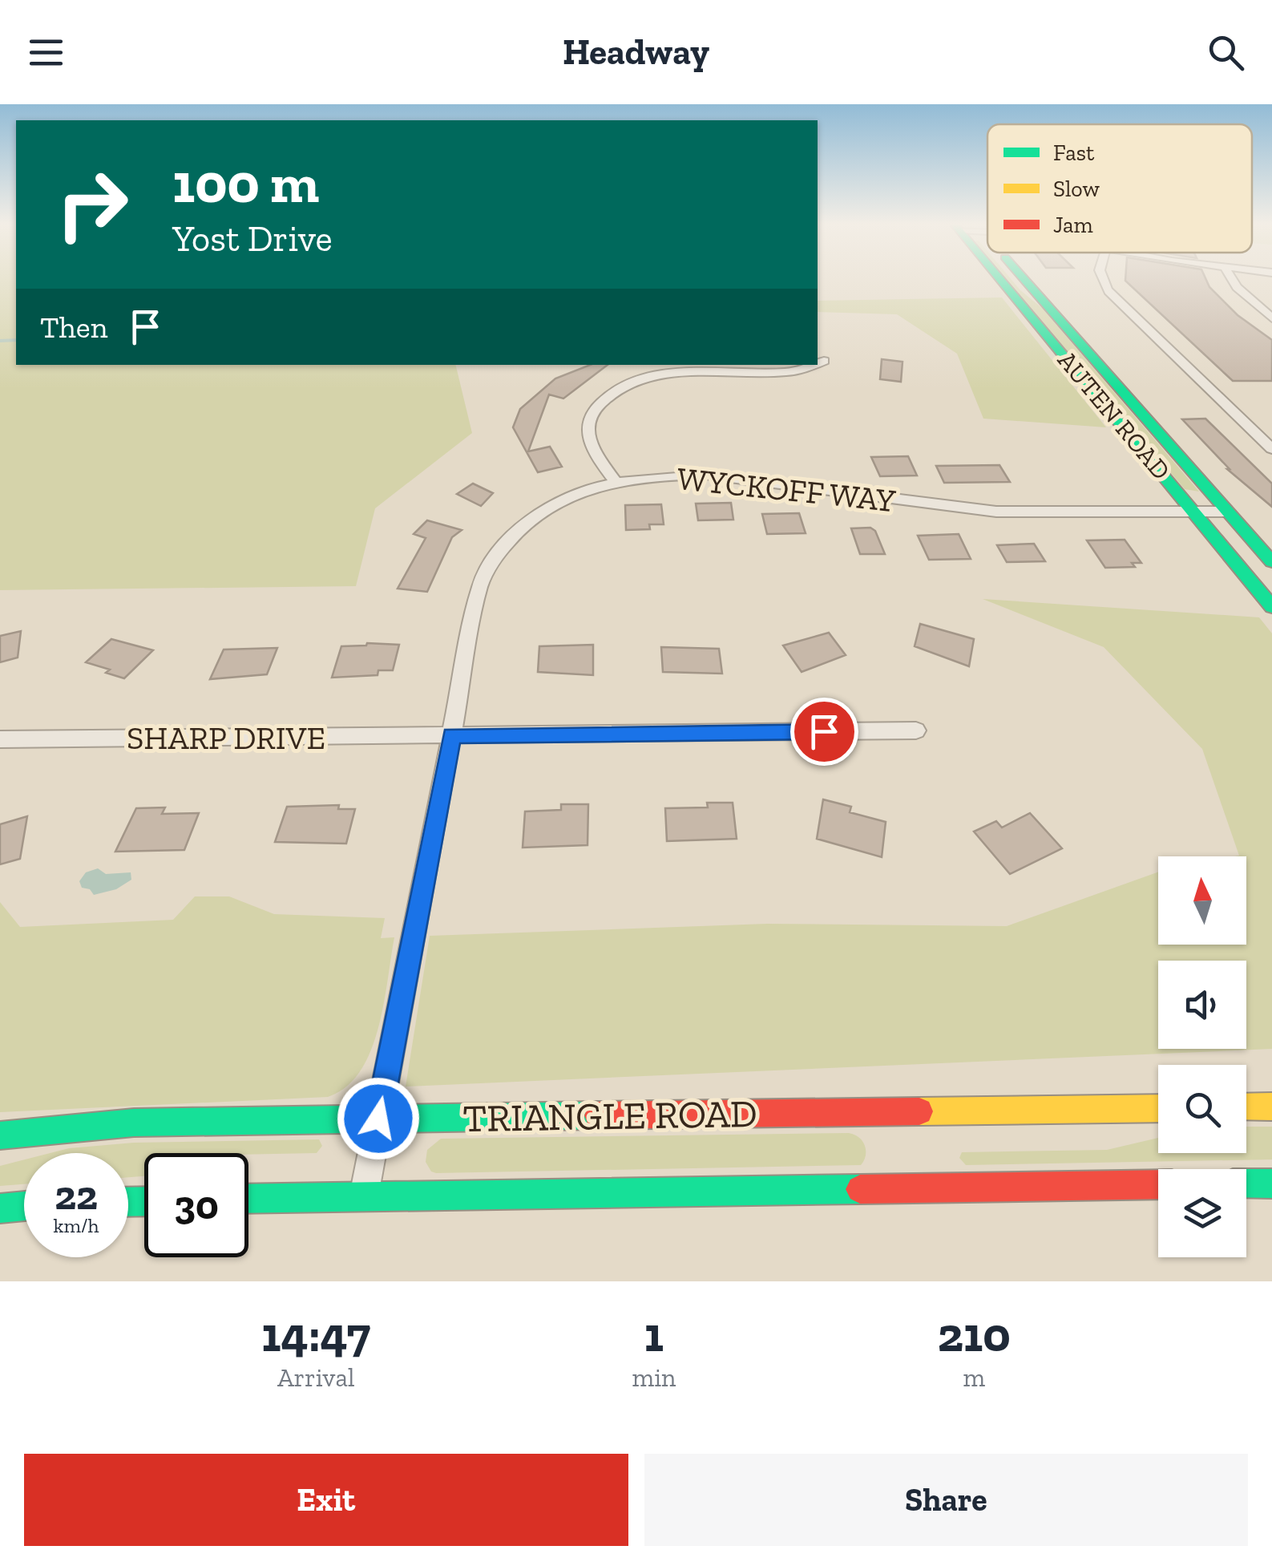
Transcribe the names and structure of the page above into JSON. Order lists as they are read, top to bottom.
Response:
{
  "streets": {
    "street": [
      "AUTEN ROAD",
      "WYCKOFF WAY",
      "SHARP DRIVE",
      "TRIANGLE ROAD"
    ]
  },
  "crossings": [
    ["AUTEN ROAD", "WYCKOFF WAY"],
    ["WYCKOFF WAY", "SHARP DRIVE"],
    ["WYCKOFF WAY", "TRIANGLE ROAD"]
  ],
  "legend": ["Fast", "Slow", "Jam"],
  "north": "top",
  "page": {
    "header": "Headway",
    "turn": ["100 m", "Yost Drive"],
    "then": "Then",
    "speed": "22 km/h",
    "limit": "30",
    "eta": [
      "14:47",
      "Arrival",
      "1",
      "min",
      "210",
      "m"
    ],
    "buttons": ["Exit", "Share"]
  }
}
